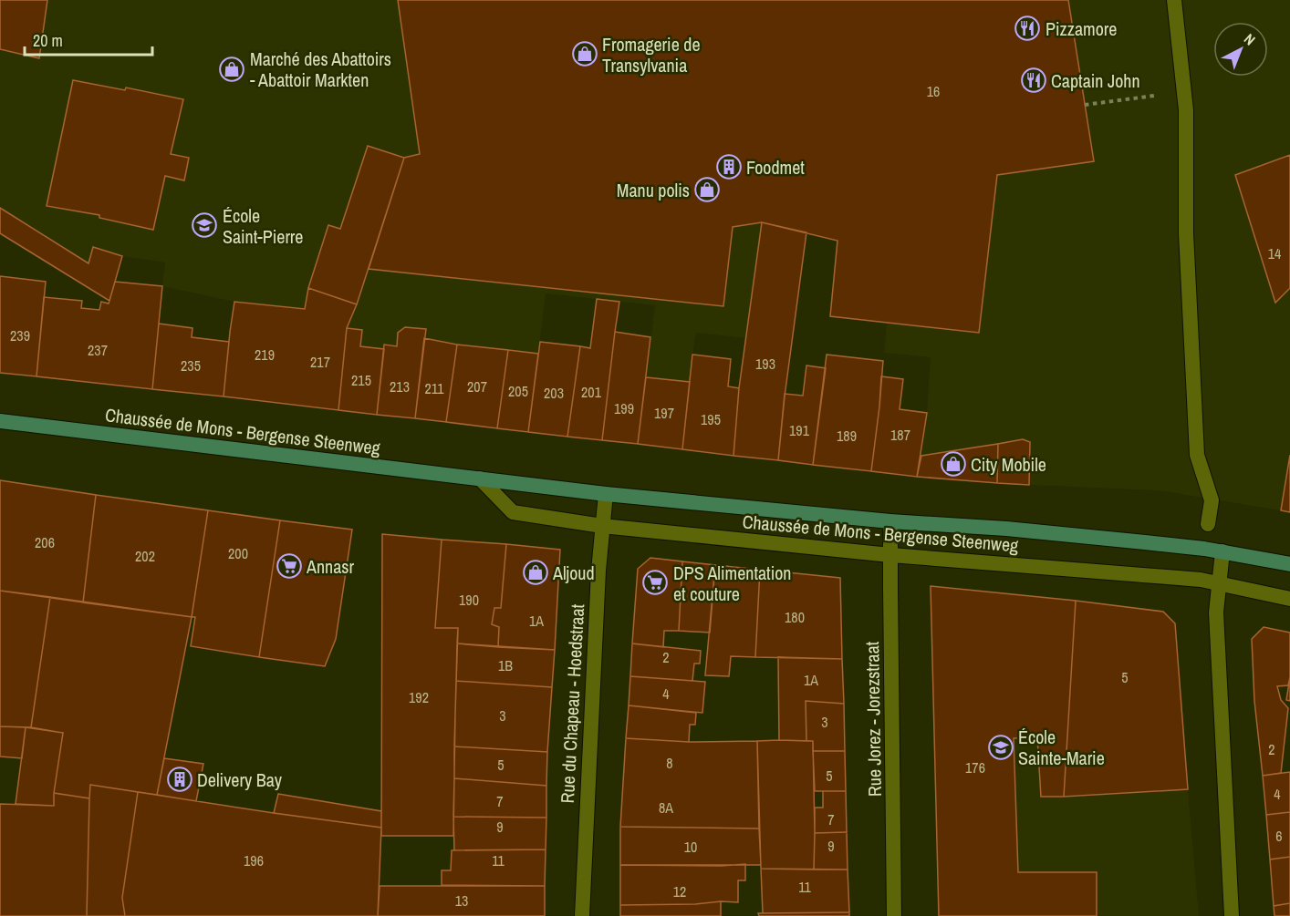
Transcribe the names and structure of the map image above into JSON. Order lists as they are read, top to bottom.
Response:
{
  "streets": {
    "main road": ["Chaussée de Mons - Bergense Steenweg"],
    "street": ["Rue du Chapeau - Hoedstraat", "Rue Jorez - Jorezstraat"]
  },
  "crossings": [
    ["Chaussée de Mons - Bergense Steenweg", "Rue du Chapeau - Hoedstraat"],
    ["Chaussée de Mons - Bergense Steenweg", "Rue Jorez - Jorezstraat"]
  ],
  "places": {
    "restaurant": ["Pizzamore", "Captain John"],
    "shop": [
      "Fromagerie de Transylvania",
      "Marché des Abattoirs - Abattoir Markten",
      "Manu polis",
      "City Mobile",
      "Aljoud"
    ],
    "building": ["Foodmet", "Delivery Bay"],
    "school or university": ["École Saint-Pierre", "École Sainte-Marie"],
    "supermarket": ["Annasr", "DPS Alimentation et couture"]
  },
  "house_numbers": [
    "16",
    "14",
    "239",
    "237",
    "219",
    "217",
    "193",
    "235",
    "215",
    "213",
    "207",
    "211",
    "205",
    "201",
    "203",
    "199",
    "197",
    "195",
    "191",
    "187",
    "189",
    "206",
    "200",
    "202",
    "190",
    "180",
    "1A",
    "2",
    "1B",
    "5",
    "1A",
    "4",
    "192",
    "3",
    "3",
    "2",
    "8",
    "5",
    "176",
    "5",
    "4",
    "7",
    "8A",
    "7",
    "9",
    "6",
    "9",
    "10",
    "196",
    "11",
    "11",
    "12",
    "13"
  ],
  "scale_bar": "20 m",
  "north": "top right"
}
